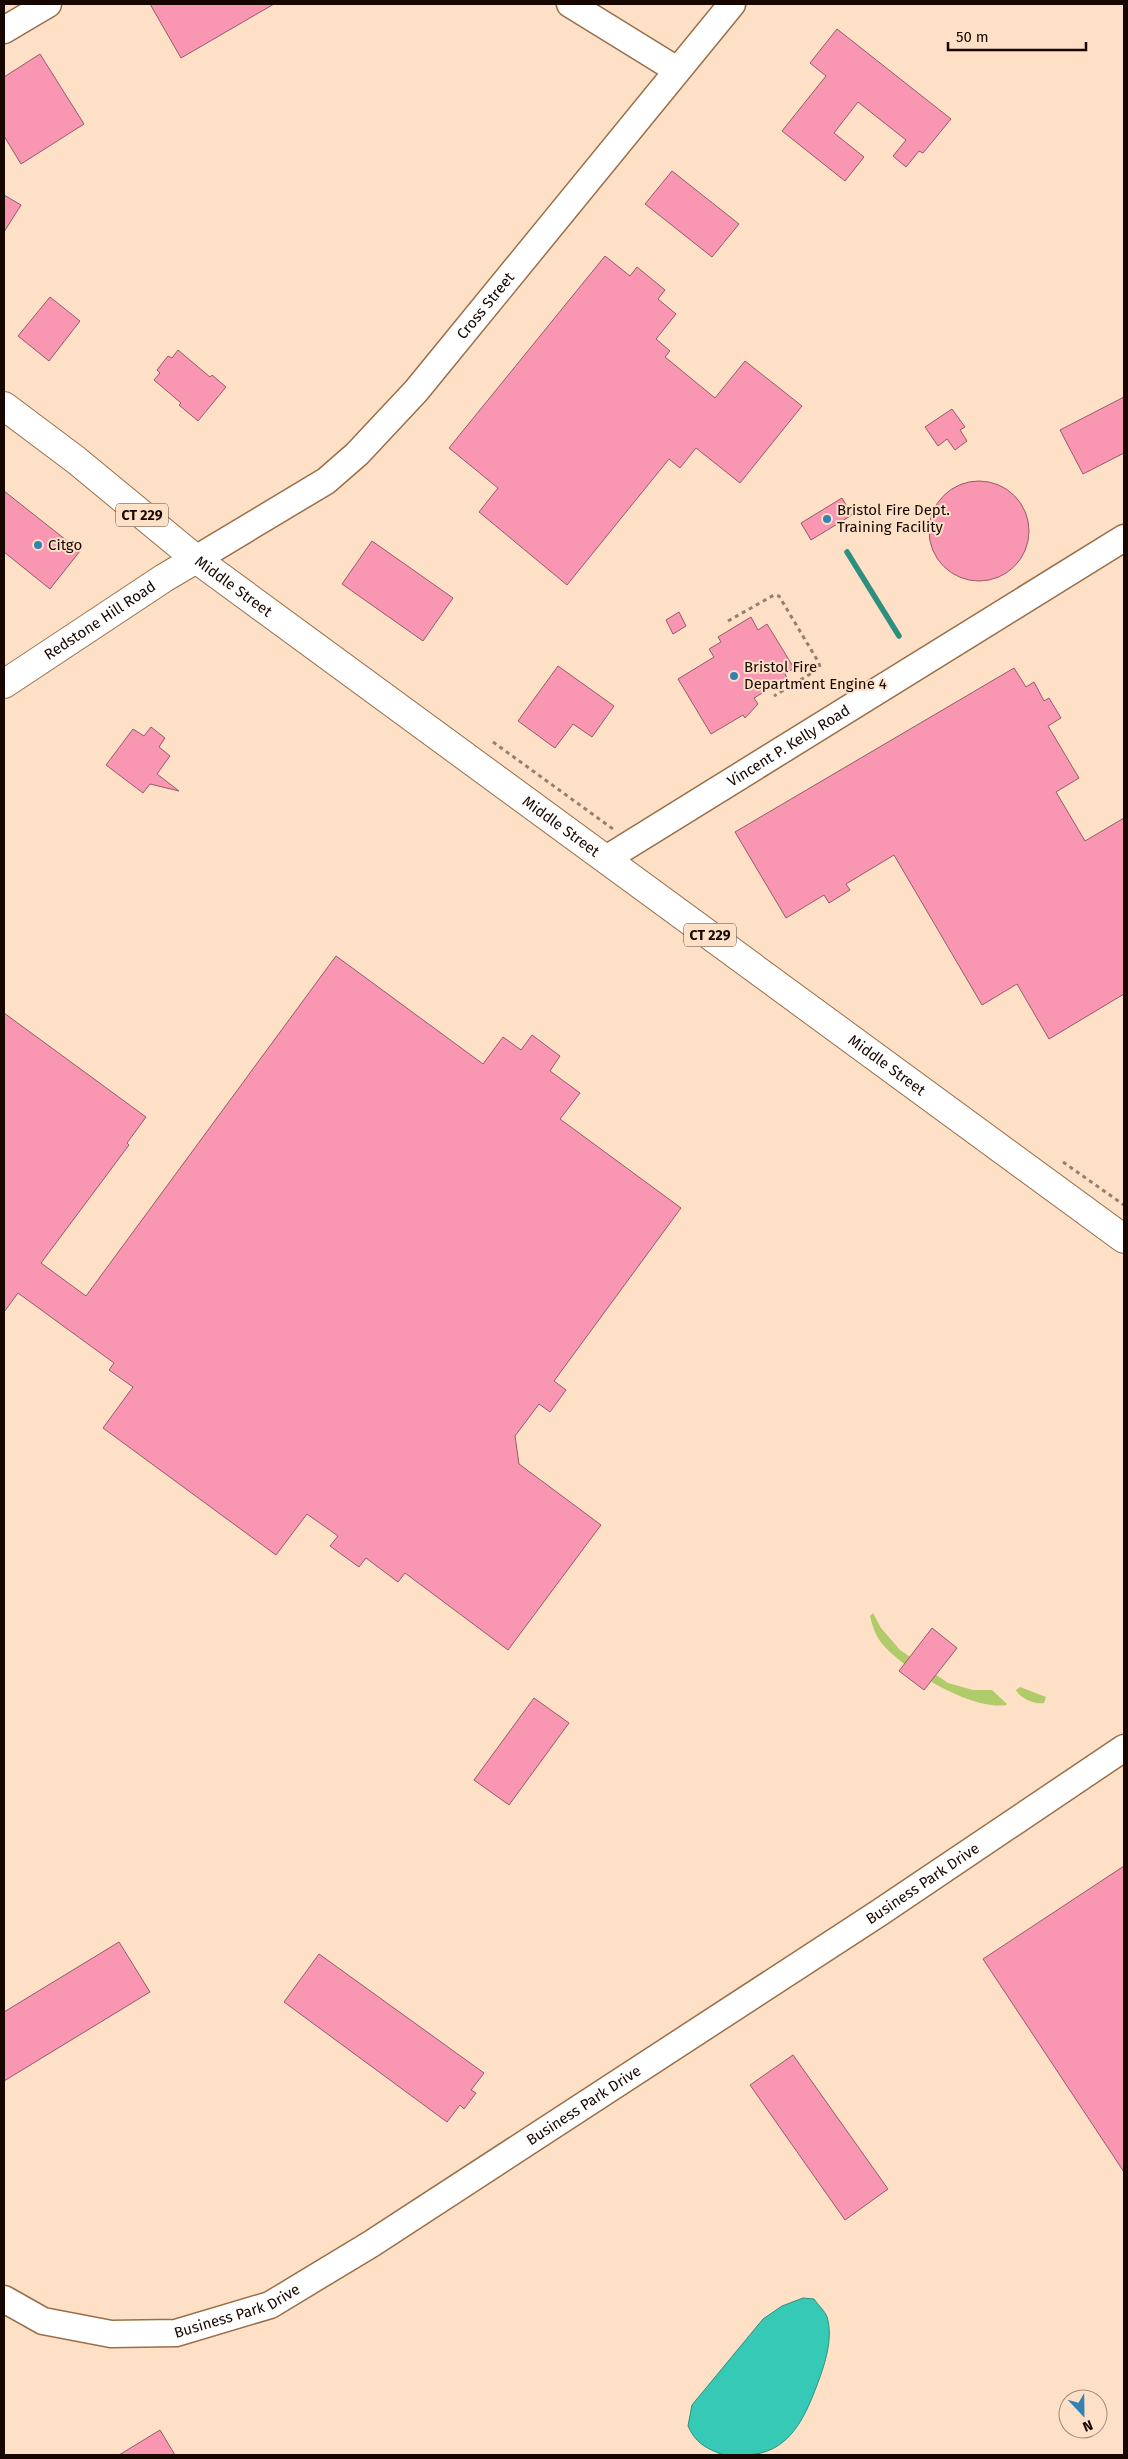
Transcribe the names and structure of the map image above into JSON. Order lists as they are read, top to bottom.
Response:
{
  "streets": {
    "main road": ["CT 229", "Middle Street", "Redstone Hill Road"],
    "street": ["Cross Street", "Vincent P. Kelly Road", "Business Park Drive"]
  },
  "crossings": [
    ["Cross Street", "Middle Street"],
    ["Cross Street", "Redstone Hill Road"],
    ["Middle Street", "Redstone Hill Road"],
    ["Middle Street", "Vincent P. Kelly Road"]
  ],
  "places": ["Bristol Fire Dept. Training Facility", "Citgo", "Bristol Fire Department Engine 4"],
  "scale_bar": "50 m",
  "north": "bottom"
}
